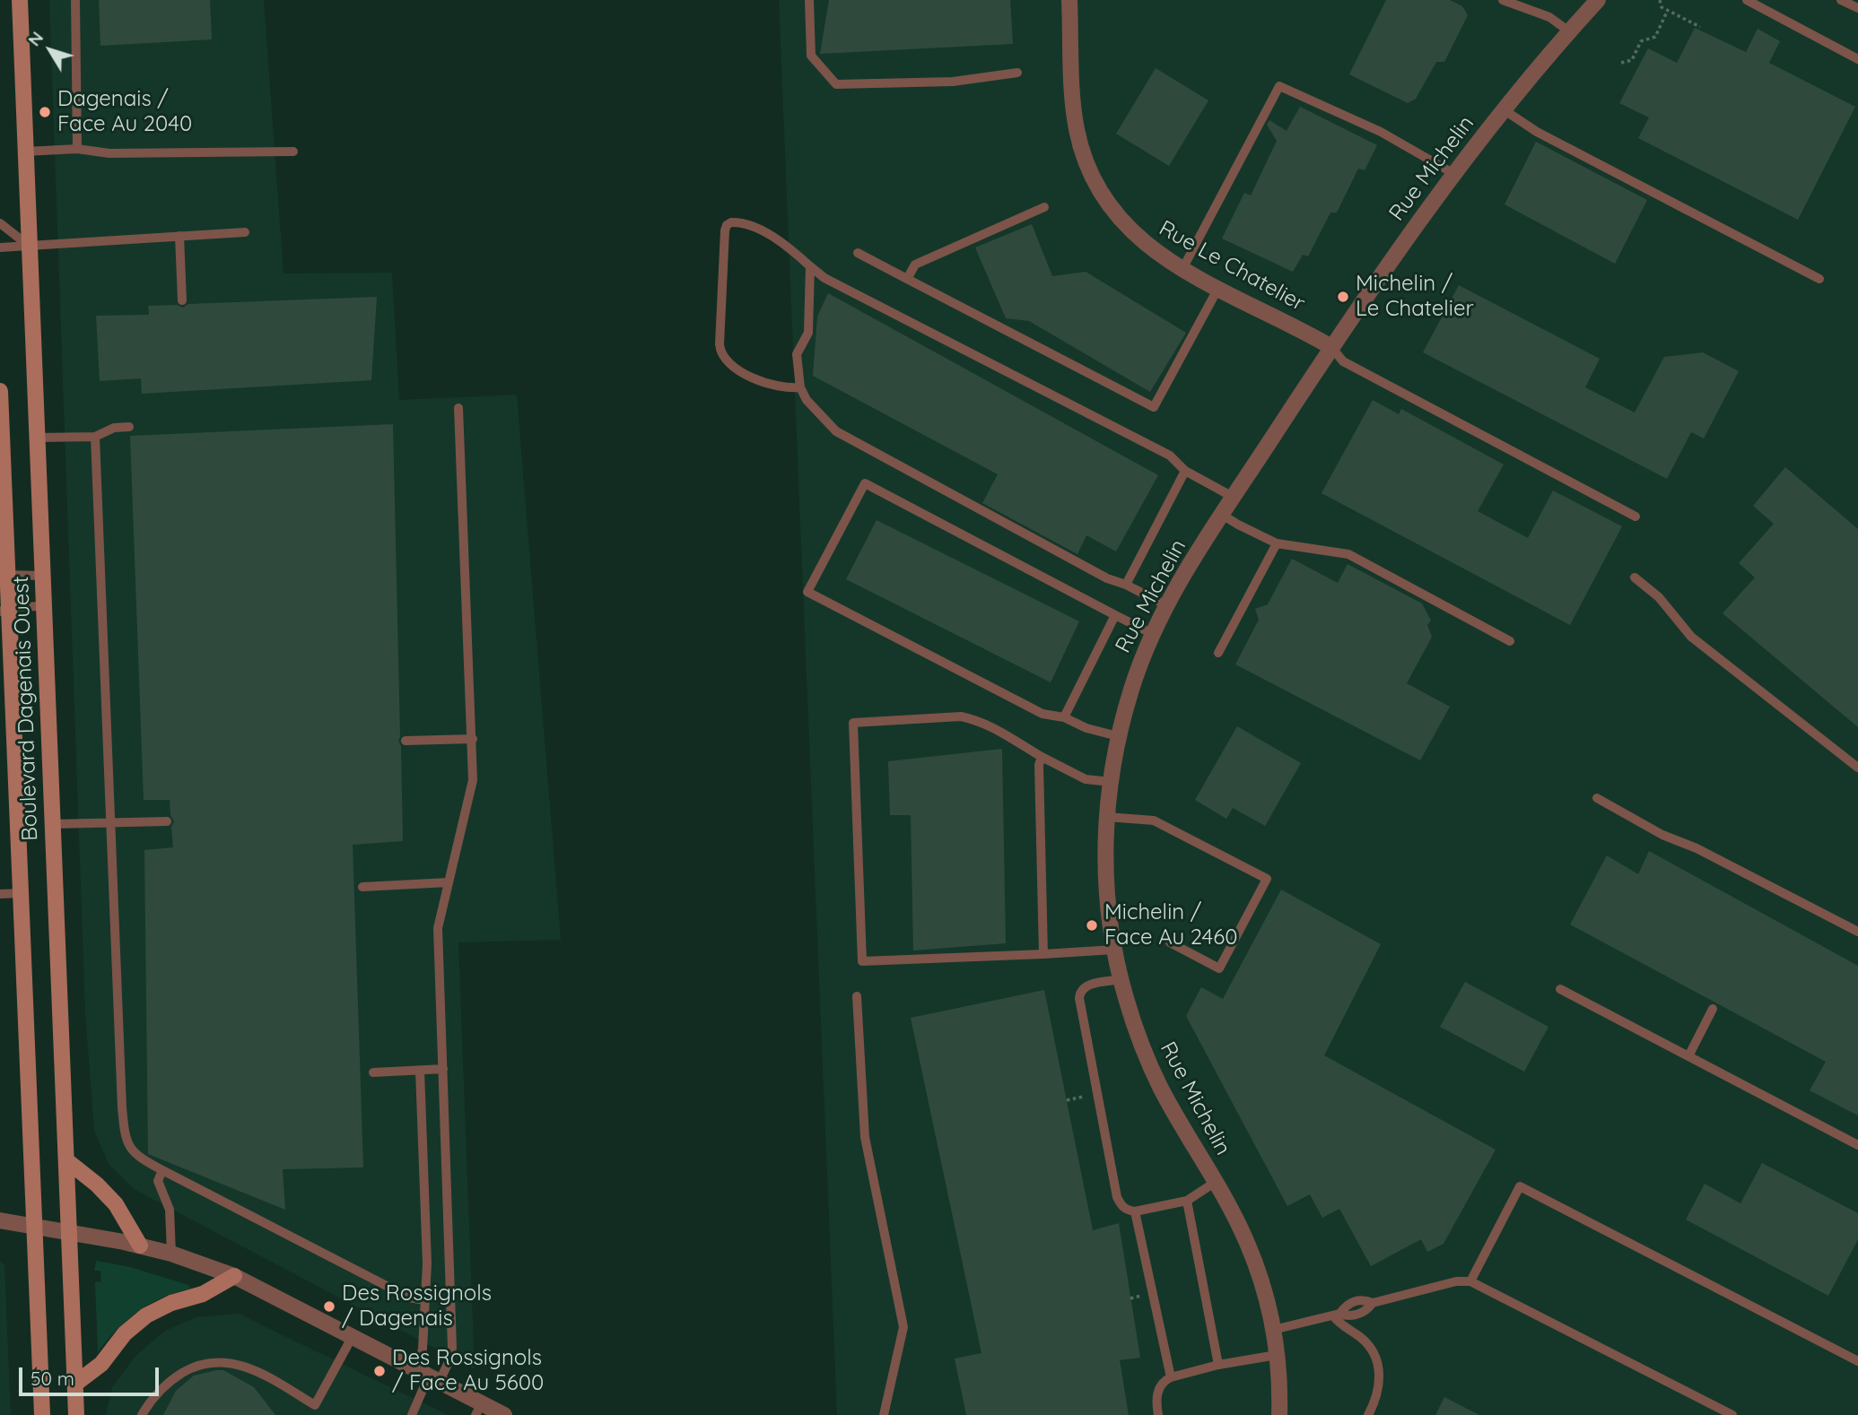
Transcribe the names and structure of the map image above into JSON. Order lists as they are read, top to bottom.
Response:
{
  "streets": {
    "main road": ["Boulevard Dagenais Ouest"],
    "street": ["Rue Michelin", "Rue Le Chatelier"]
  },
  "crossings": [
    ["Rue Michelin", "Rue Le Chatelier"]
  ],
  "places": [
    "Dagenais / Face Au 2040",
    "Michelin / Le Chatelier",
    "Michelin / Face Au 2460",
    "Des Rossignols / Dagenais",
    "Des Rossignols / Face Au 5600"
  ],
  "scale_bar": "50 m",
  "north": "top left"
}
